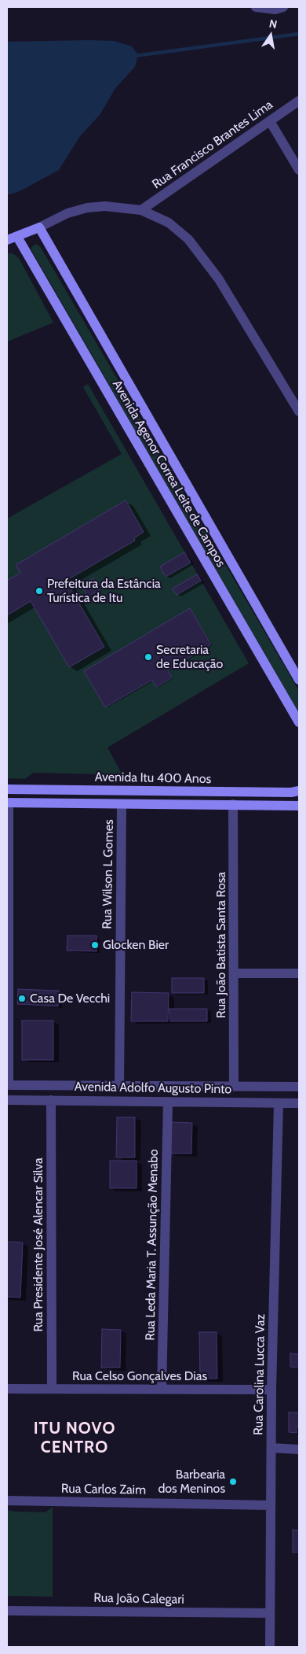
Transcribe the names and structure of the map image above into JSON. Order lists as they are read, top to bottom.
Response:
{
  "streets": {
    "street": [
      "Rua Francisco Brantes Lima",
      "Avenida Agenor Correa Leite de Campos",
      "Avenida Itu 400 Anos",
      "Rua Wilson L Gomes",
      "Rua João Batista Santa Rosa",
      "Avenida Adolfo Augusto Pinto",
      "Rua Presidente José Alencar Silva",
      "Rua Leda Maria T. Assunção Menabo",
      "Rua Carolina Lucca Vaz",
      "Rua Celso Gonçalves Dias",
      "Rua Carlos Zaim",
      "Rua João Calegari"
    ]
  },
  "crossings": [
    ["Avenida Itu 400 Anos", "Rua Wilson L Gomes"],
    ["Avenida Itu 400 Anos", "Rua João Batista Santa Rosa"],
    ["Rua Wilson L Gomes", "Avenida Adolfo Augusto Pinto"],
    ["Rua João Batista Santa Rosa", "Avenida Adolfo Augusto Pinto"],
    ["Avenida Adolfo Augusto Pinto", "Rua Presidente José Alencar Silva"],
    ["Avenida Adolfo Augusto Pinto", "Rua Leda Maria T. Assunção Menabo"],
    ["Avenida Adolfo Augusto Pinto", "Rua Carolina Lucca Vaz"],
    ["Rua Presidente José Alencar Silva", "Rua Celso Gonçalves Dias"],
    ["Rua Leda Maria T. Assunção Menabo", "Rua Celso Gonçalves Dias"],
    ["Rua Carolina Lucca Vaz", "Rua Celso Gonçalves Dias"],
    ["Rua Carolina Lucca Vaz", "Rua Carlos Zaim"],
    ["Rua Carolina Lucca Vaz", "Rua João Calegari"]
  ],
  "districts": ["ITU NOVO CENTRO"],
  "places": [
    "Prefeitura da Estância Turística de Itu",
    "Secretaria de Educação",
    "Glocken Bier",
    "Casa De Vecchi",
    "Barbearia dos Meninos"
  ],
  "north": "top"
}
